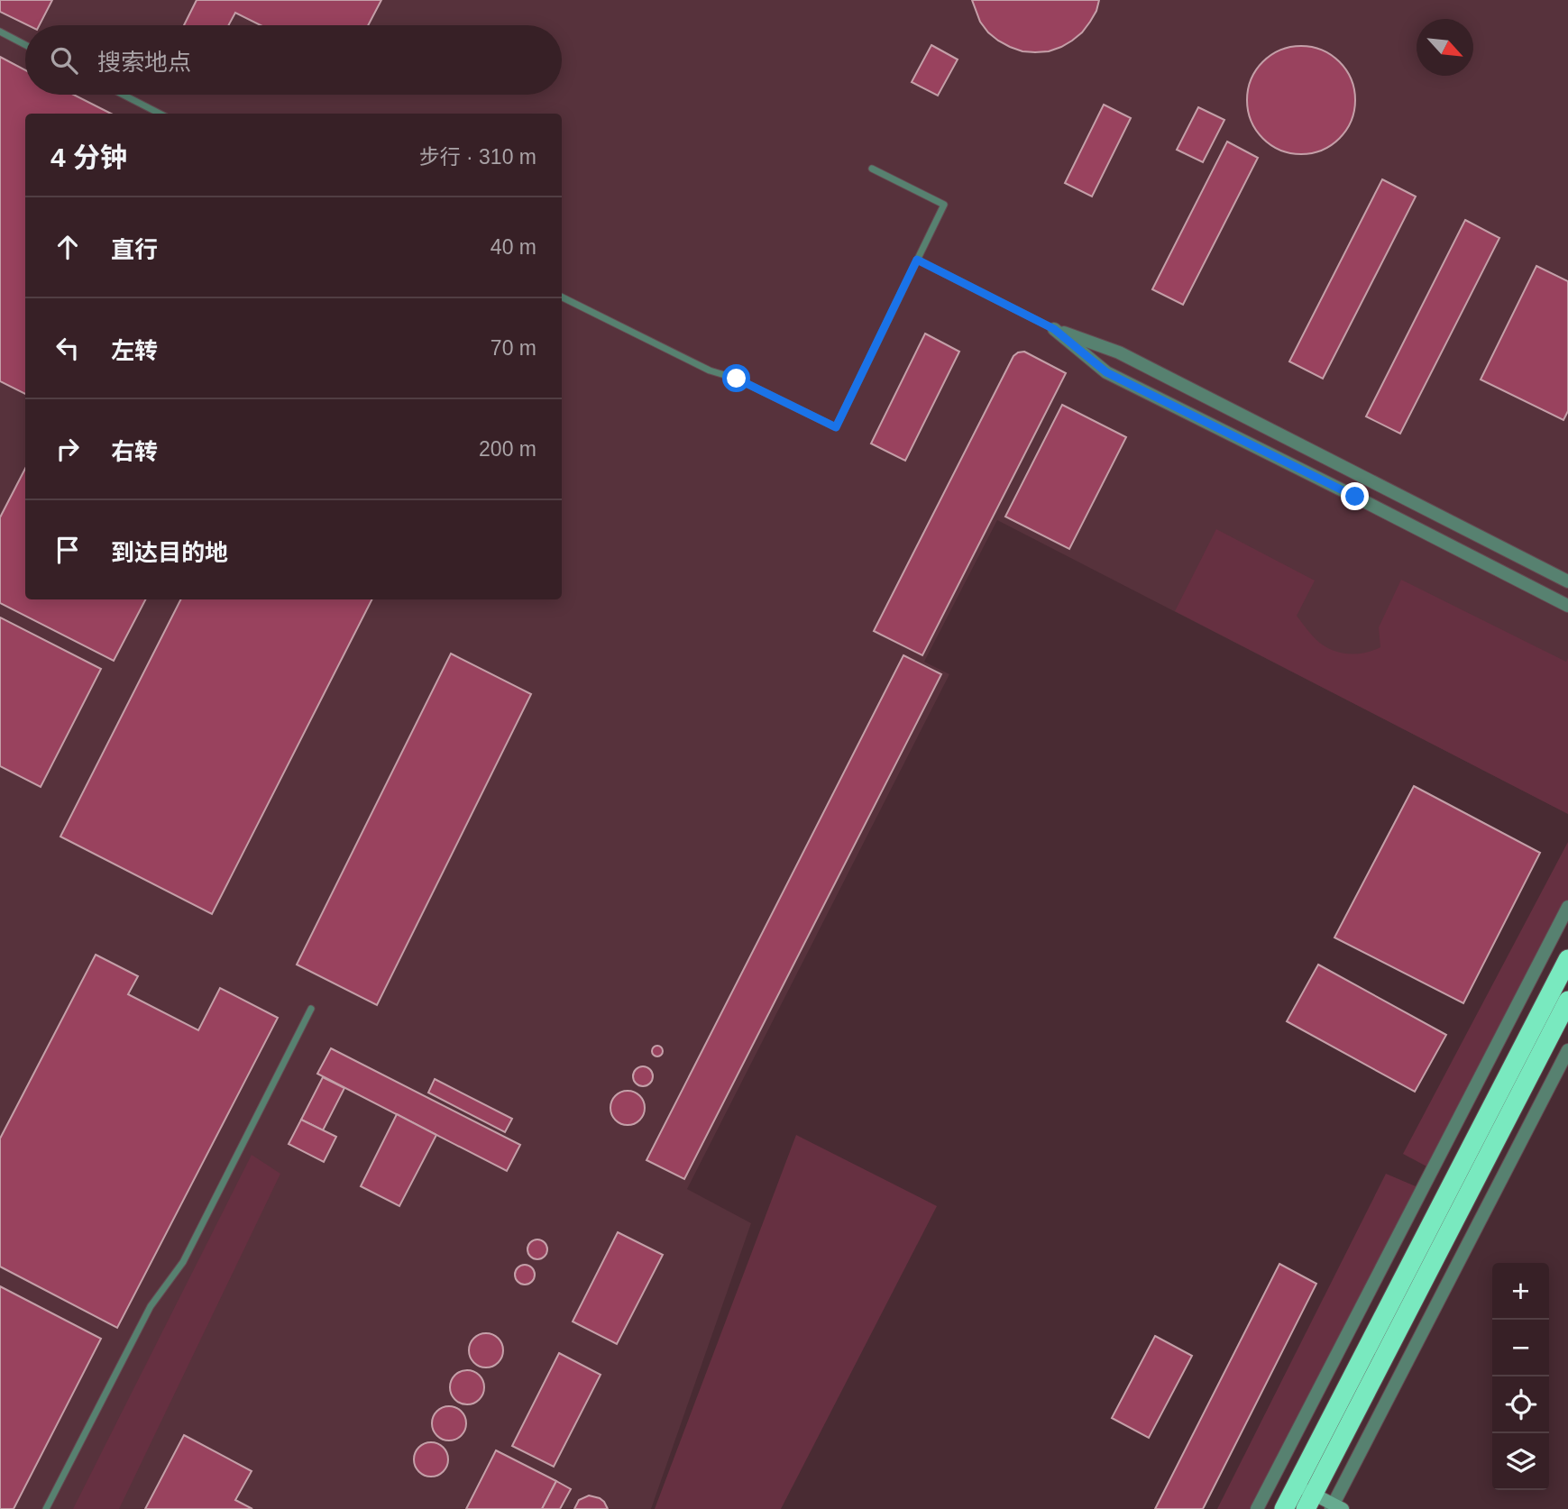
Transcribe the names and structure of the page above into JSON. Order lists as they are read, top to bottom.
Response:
{
  "north": "bottom right",
  "page": {
    "search": "搜索地点",
    "heading": ["4 分钟", "步行 · 310 m"],
    "list": [
      ["直行", "40 m"],
      ["左转", "70 m"],
      ["右转", "200 m"],
      "到达目的地"
    ],
    "map_buttons": ["+", "−"]
  }
}
